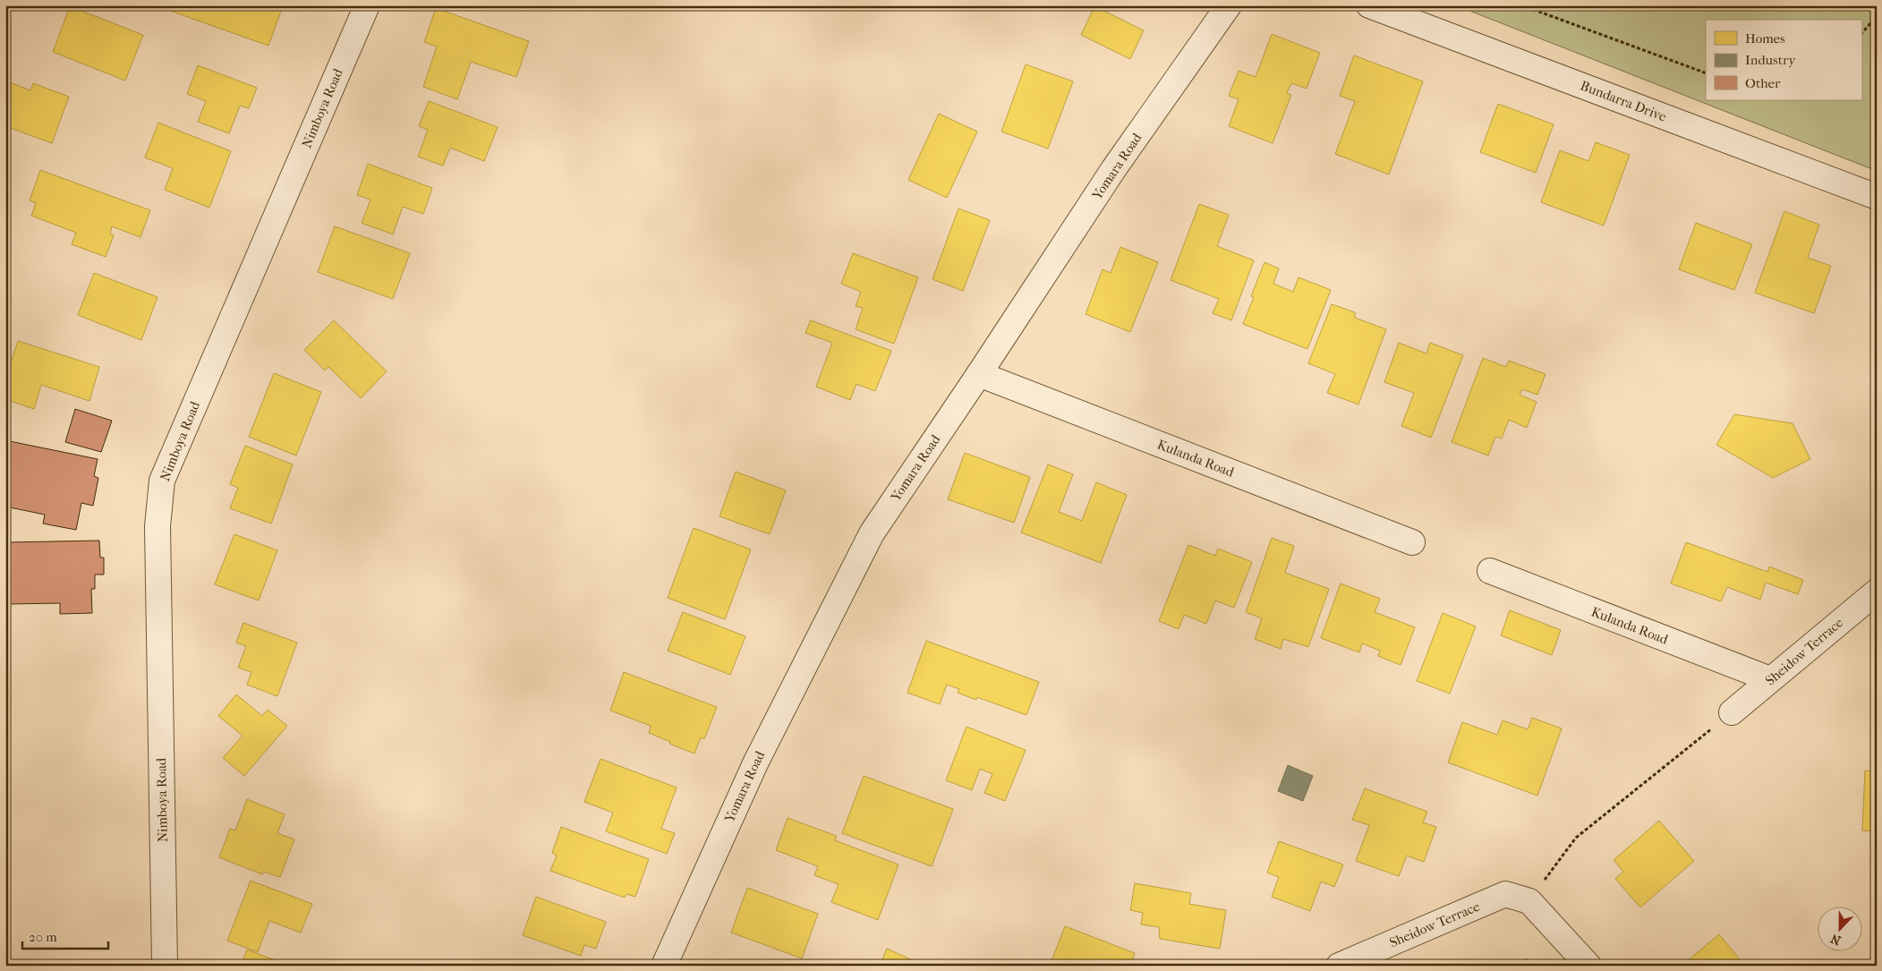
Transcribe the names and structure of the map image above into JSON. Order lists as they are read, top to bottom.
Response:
{
  "streets": {
    "street": [
      "Bundarra Drive",
      "Nimboya Road",
      "Yomara Road",
      "Kulanda Road",
      "Sheidow Terrace"
    ]
  },
  "crossings": [
    ["Yomara Road", "Kulanda Road"],
    ["Kulanda Road", "Sheidow Terrace"]
  ],
  "legend": ["Homes", "Industry", "Other"],
  "scale_bar": "20 m",
  "north": "bottom"
}
